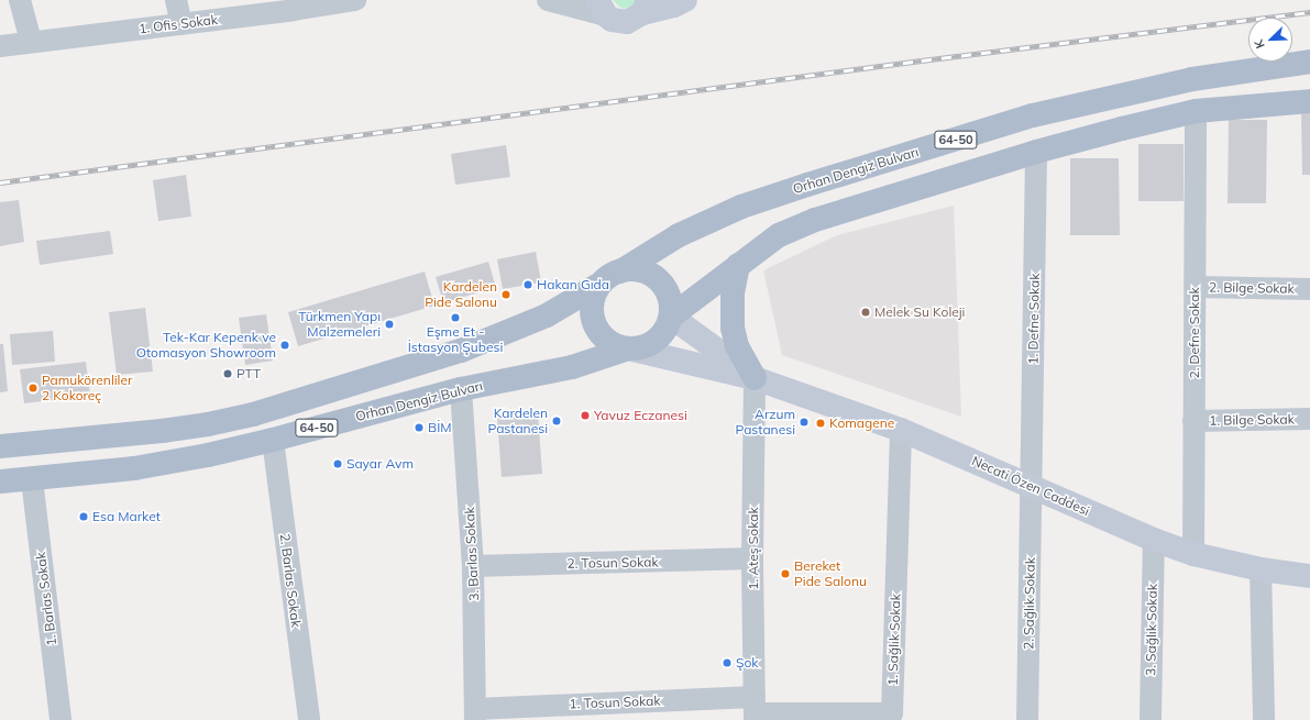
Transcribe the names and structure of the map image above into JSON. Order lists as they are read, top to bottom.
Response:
{
  "streets": {
    "main road": ["64-50", "Orhan Dengiz Bulvarı"],
    "street": [
      "1. Ofis Sokak",
      "2. Bilge Sokak",
      "1. Defne Sokak",
      "2. Defne Sokak",
      "1. Bilge Sokak",
      "Necati Özen Caddesi",
      "1. Ateş Sokak",
      "3. Barlas Sokak",
      "2. Tosun Sokak",
      "2. Barlas Sokak",
      "1. Barlas Sokak",
      "2. Sağlık Sokak",
      "3. Sağlık Sokak",
      "1. Sağlık Sokak",
      "1. Tosun Sokak"
    ]
  },
  "crossings": [
    ["Orhan Dengiz Bulvarı", "1. Defne Sokak"],
    ["Orhan Dengiz Bulvarı", "2. Defne Sokak"],
    ["Orhan Dengiz Bulvarı", "3. Barlas Sokak"],
    ["Orhan Dengiz Bulvarı", "2. Barlas Sokak"],
    ["Orhan Dengiz Bulvarı", "1. Barlas Sokak"],
    ["2. Bilge Sokak", "2. Defne Sokak"],
    ["1. Defne Sokak", "Necati Özen Caddesi"],
    ["1. Defne Sokak", "2. Sağlık Sokak"],
    ["2. Defne Sokak", "1. Bilge Sokak"],
    ["2. Defne Sokak", "Necati Özen Caddesi"],
    ["Necati Özen Caddesi", "1. Ateş Sokak"],
    ["Necati Özen Caddesi", "2. Sağlık Sokak"],
    ["Necati Özen Caddesi", "3. Sağlık Sokak"],
    ["Necati Özen Caddesi", "1. Sağlık Sokak"],
    ["1. Ateş Sokak", "2. Tosun Sokak"],
    ["1. Ateş Sokak", "1. Sağlık Sokak"],
    ["1. Ateş Sokak", "1. Tosun Sokak"],
    ["3. Barlas Sokak", "2. Tosun Sokak"],
    ["3. Barlas Sokak", "1. Tosun Sokak"],
    ["1. Sağlık Sokak", "1. Tosun Sokak"]
  ],
  "places": [
    "Hakan Gıda",
    "Kardelen Pide Salonu",
    "Melek Su Koleji",
    "Eşme Et - İstasyon Şubesi",
    "Türkmen Yapı Malzemeleri",
    "Tek-Kar Kepenk ve Otomasyon Showroom",
    "PTT",
    "Pamukörenliler 2 Kokoreç",
    "Yavuz Eczanesi",
    "Kardelen Pastanesi",
    "Arzum Pastanesi",
    "Komagene",
    "BİM",
    "Sayar Avm",
    "Esa Market",
    "Bereket Pide Salonu",
    "Şok"
  ],
  "north": "bottom left"
}
